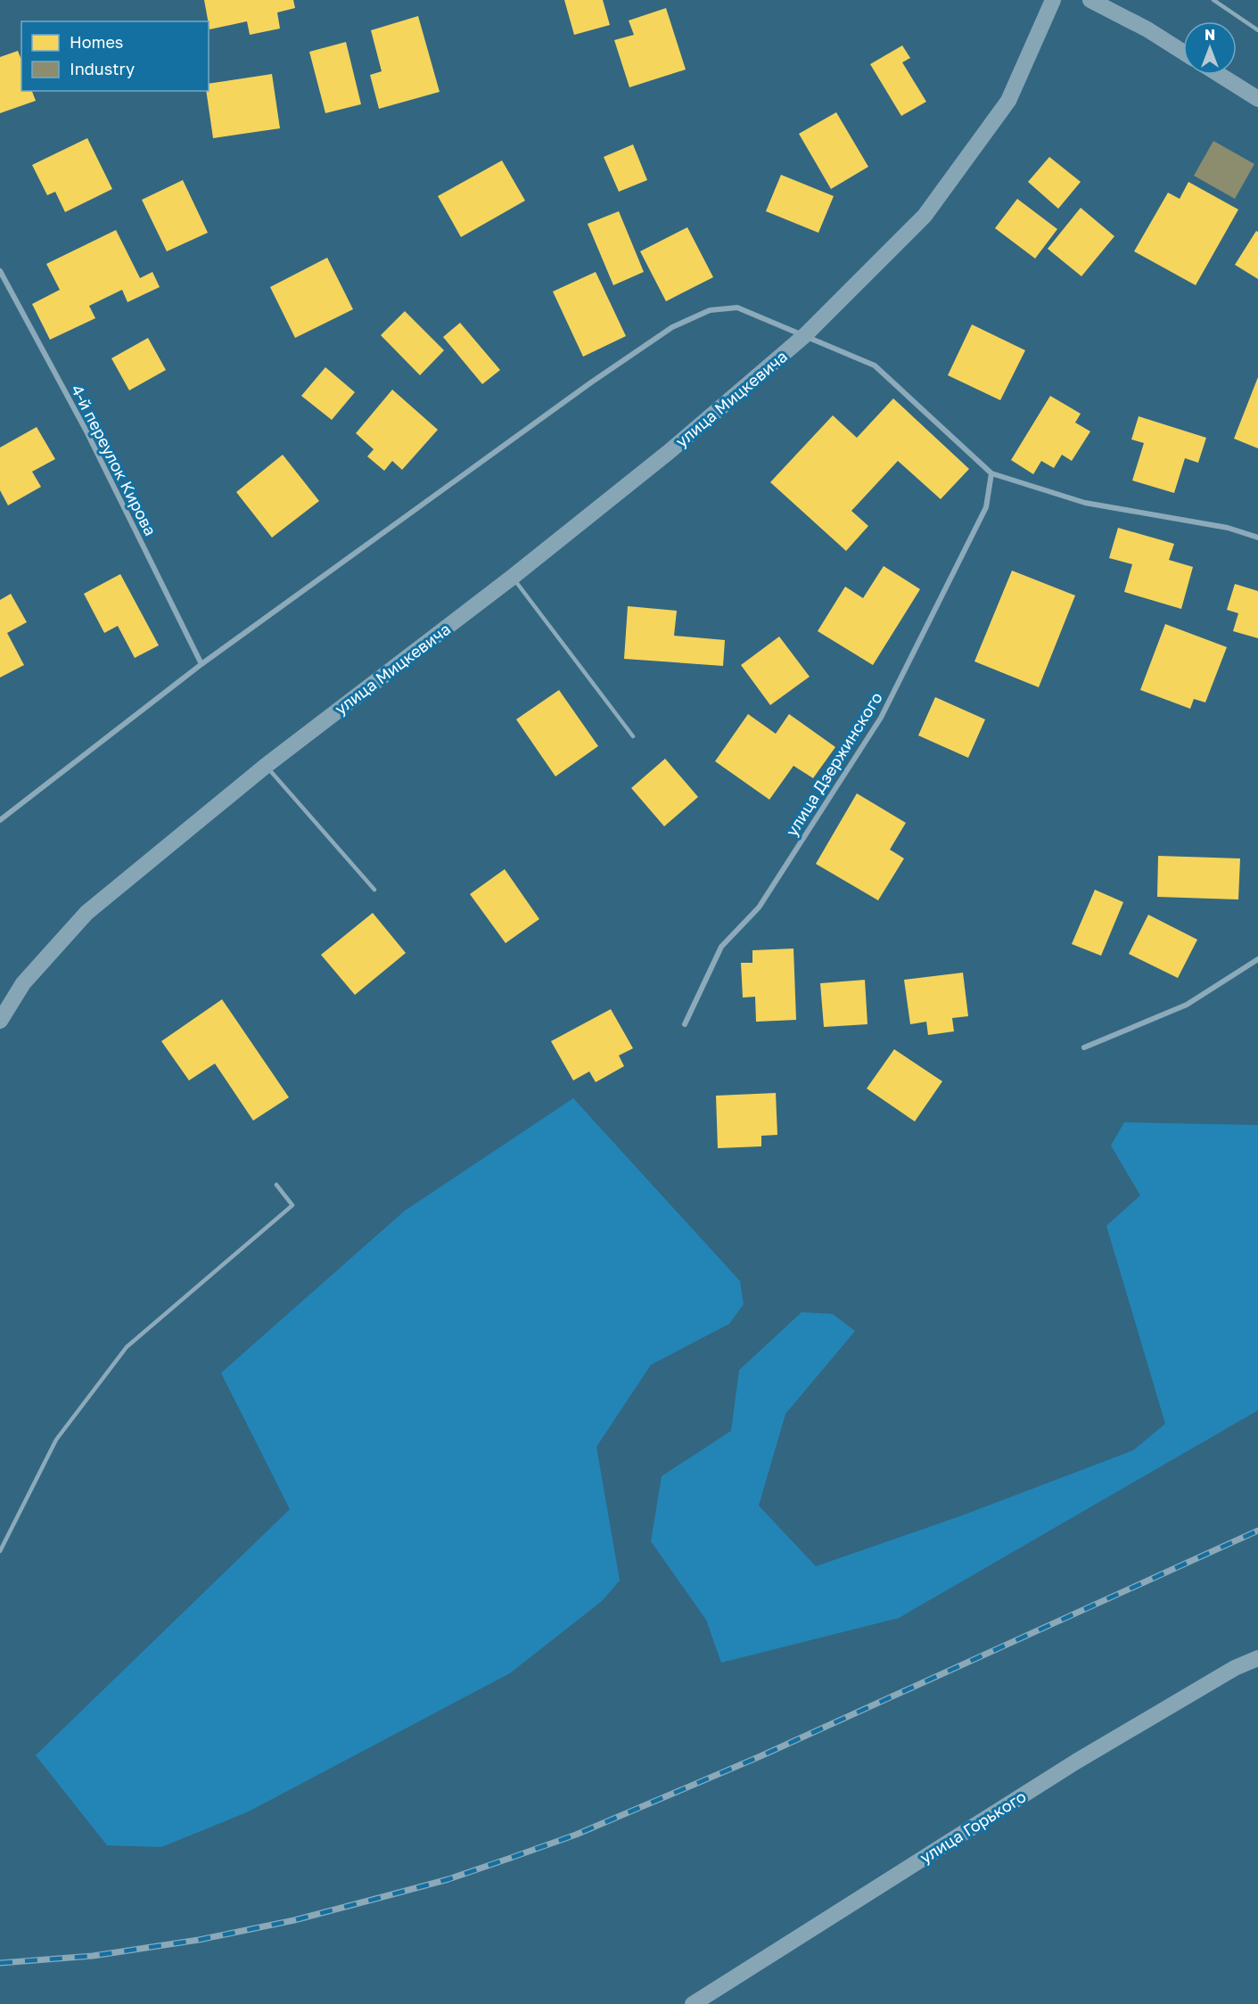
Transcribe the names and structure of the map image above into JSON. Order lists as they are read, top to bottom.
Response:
{
  "streets": {
    "main road": ["улица Мицкевича", "улица Горького"],
    "street": ["4-й переулок Кирова", "улица Дзержинского"]
  },
  "crossings": [
    ["улица Мицкевича", "4-й переулок Кирова"]
  ],
  "legend": ["Homes", "Industry"],
  "north": "top"
}
